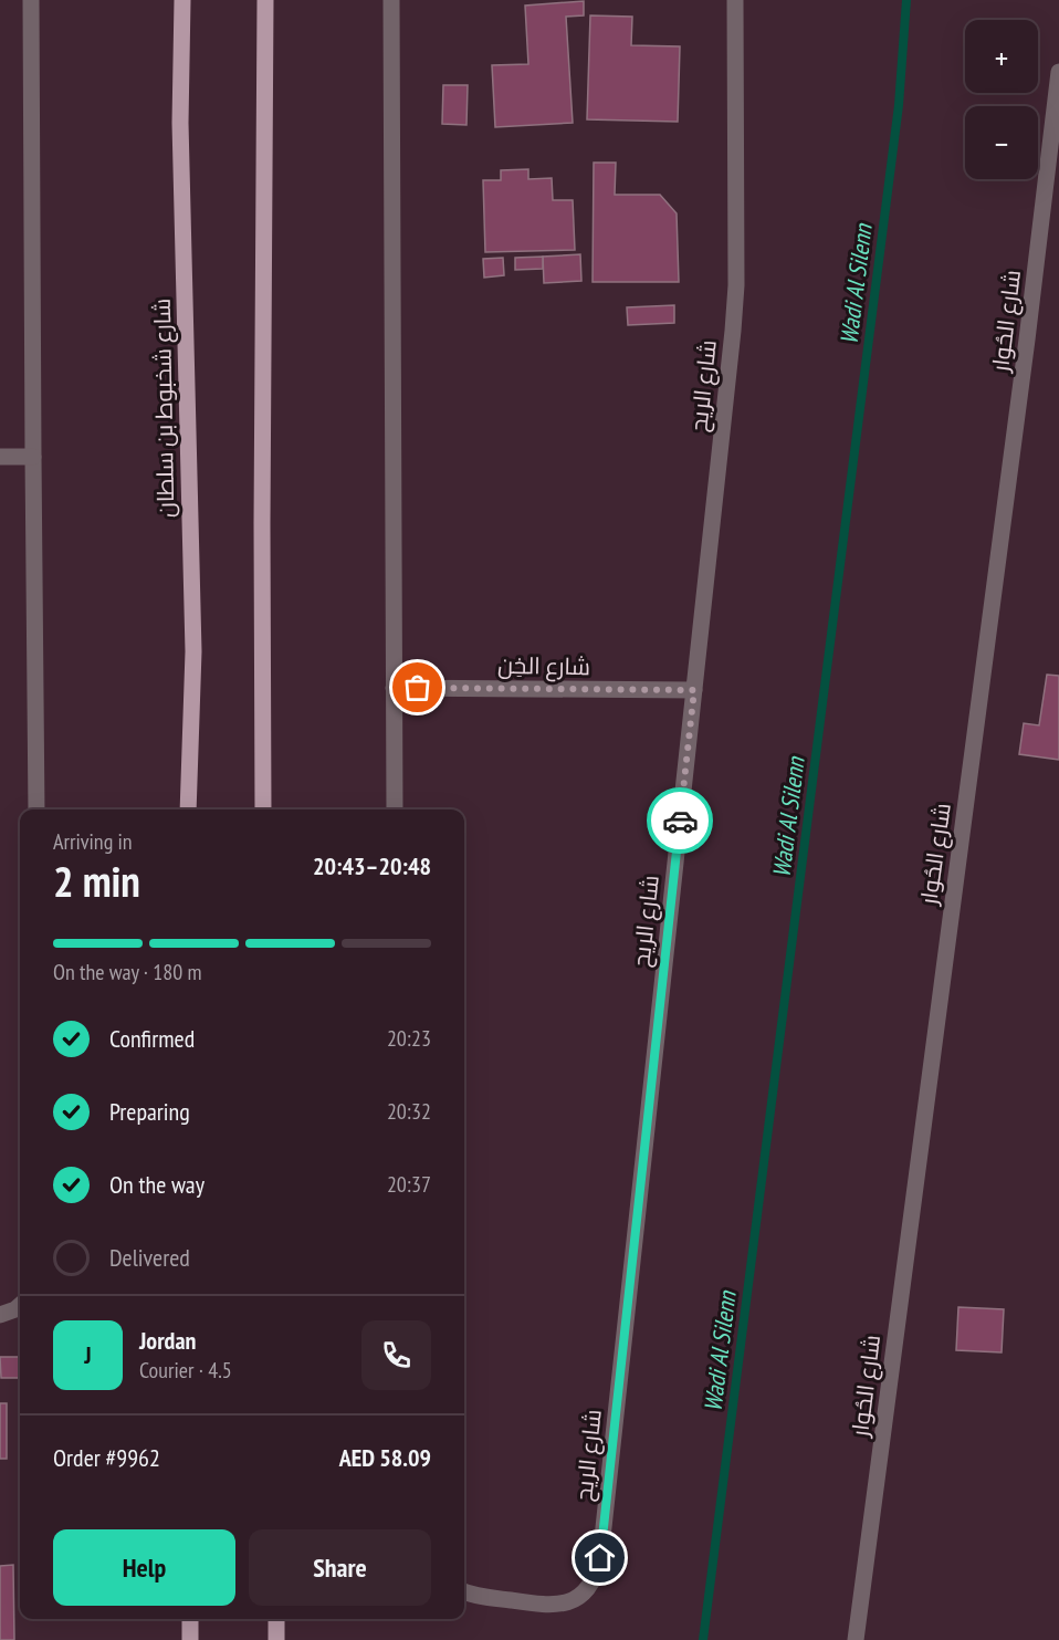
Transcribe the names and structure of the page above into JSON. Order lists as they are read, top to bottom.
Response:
{
  "streets": {
    "main road": ["شارع شخبوط بن سلطان"],
    "street": ["شارع الحُوار", "شارع الريح", "شارع الخِن"]
  },
  "crossings": [
    ["شارع الريح", "شارع الخِن"]
  ],
  "water": ["Wadi Al Silenn"],
  "page": {
    "map_buttons": ["+", "−"],
    "heading": ["2 min", "Arriving in", "20:43–20:48"],
    "panel": [
      "Jordan",
      "Courier · 4.5",
      "Order #9962",
      "AED 58.09"
    ],
    "bar": "On the way · 180 m",
    "list": [
      ["Confirmed", "20:23"],
      ["Preparing", "20:32"],
      ["On the way", "20:37"],
      "Delivered"
    ],
    "round": "J",
    "buttons": ["Help", "Share"]
  }
}
